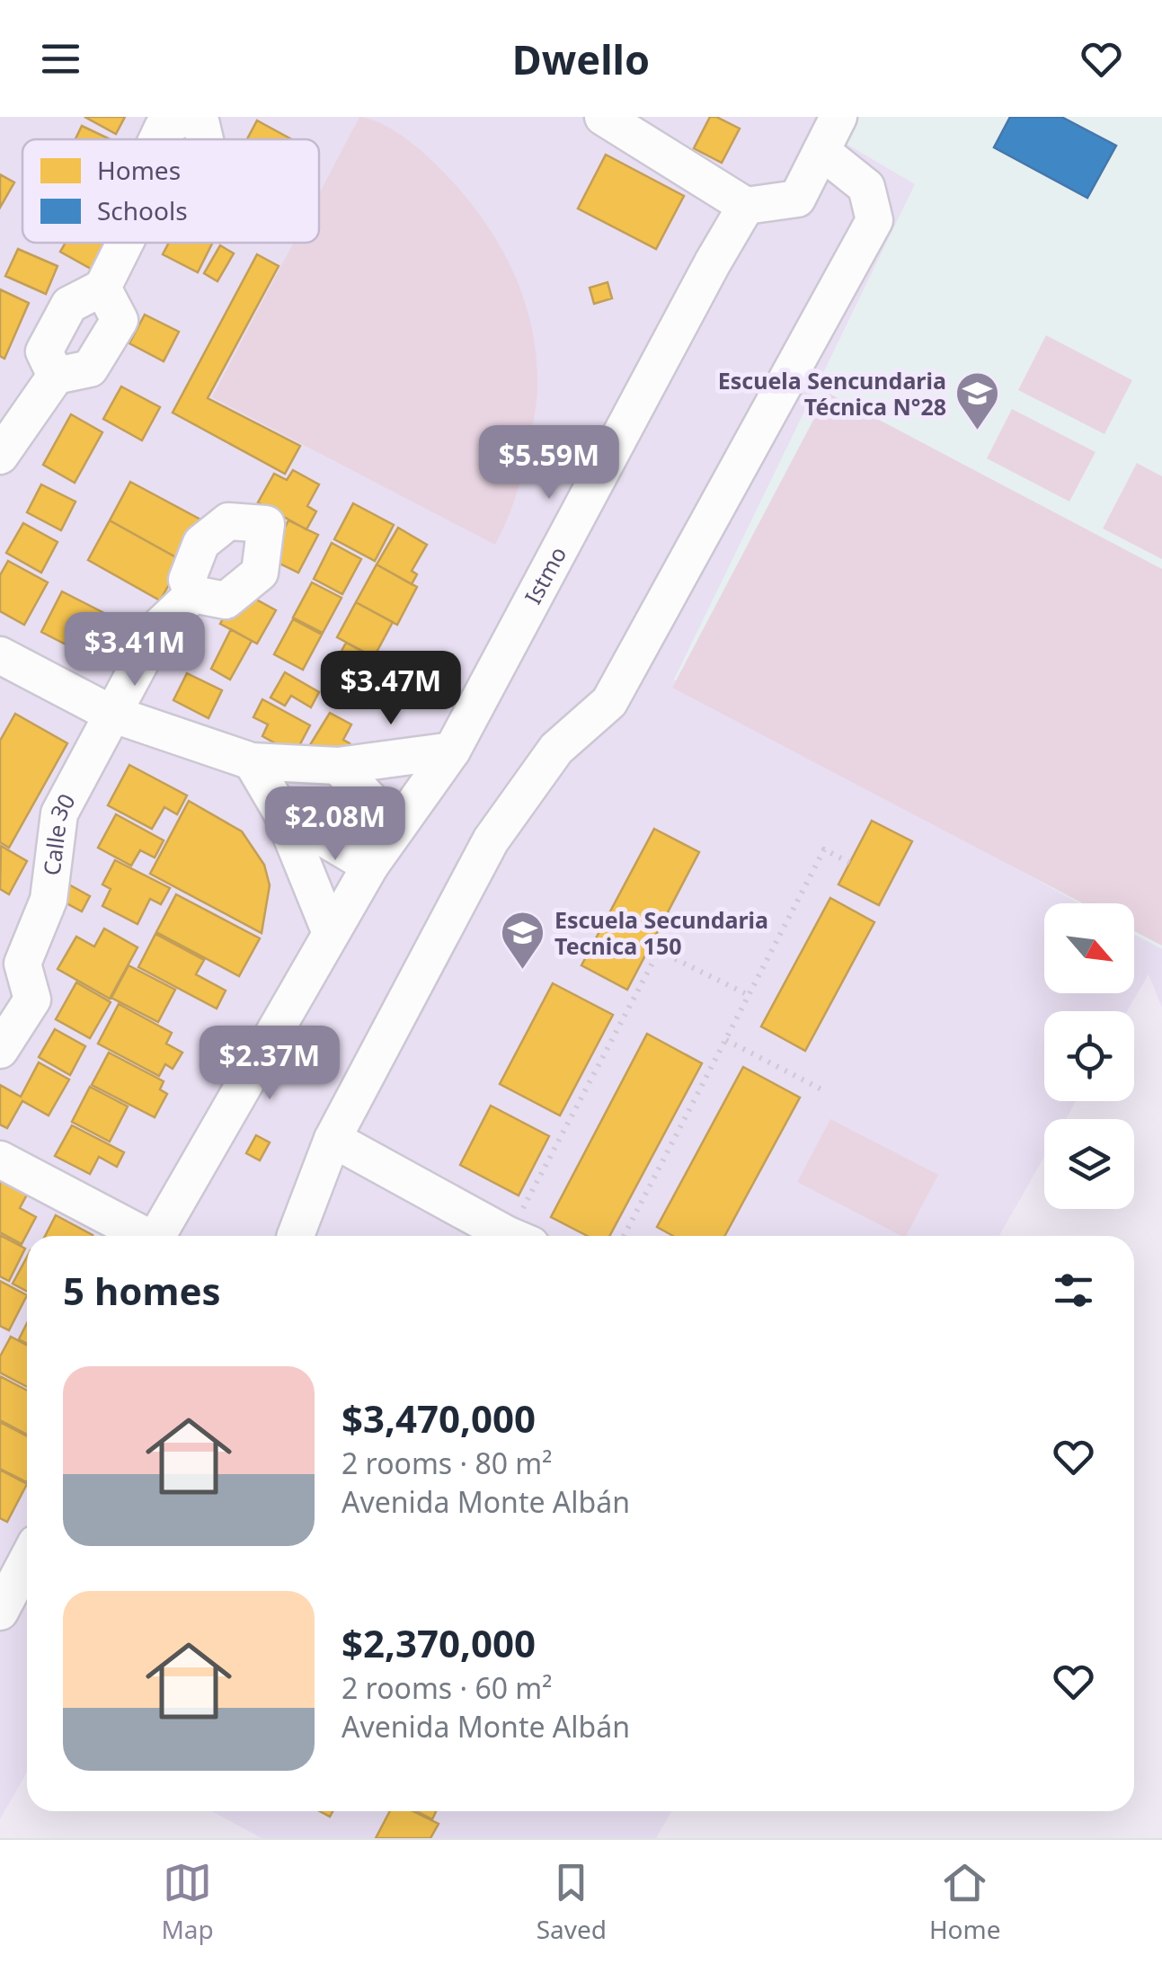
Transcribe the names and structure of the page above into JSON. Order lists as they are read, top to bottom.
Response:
{
  "streets": {
    "street": ["Istmo", "Calle 30"]
  },
  "places": {
    "school or university": ["Escuela Sencundaria Técnica N°28", "Escuela Secundaria Tecnica 150"]
  },
  "legend": ["Homes", "Schools"],
  "north": "bottom right",
  "page": {
    "header": "Dwello",
    "price": [
      "$5.59M",
      "$3.41M",
      "$3.47M",
      "$2.08M",
      "$2.37M"
    ],
    "heading": "5 homes",
    "list": [
      {
        "name": "$3,470,000",
        "note": "2 rooms · 80 m² · Avenida Monte Albán"
      },
      {
        "name": "$2,370,000",
        "note": "2 rooms · 60 m² · Avenida Monte Albán"
      }
    ],
    "tabs": ["Map", "Saved", "Home"]
  }
}
